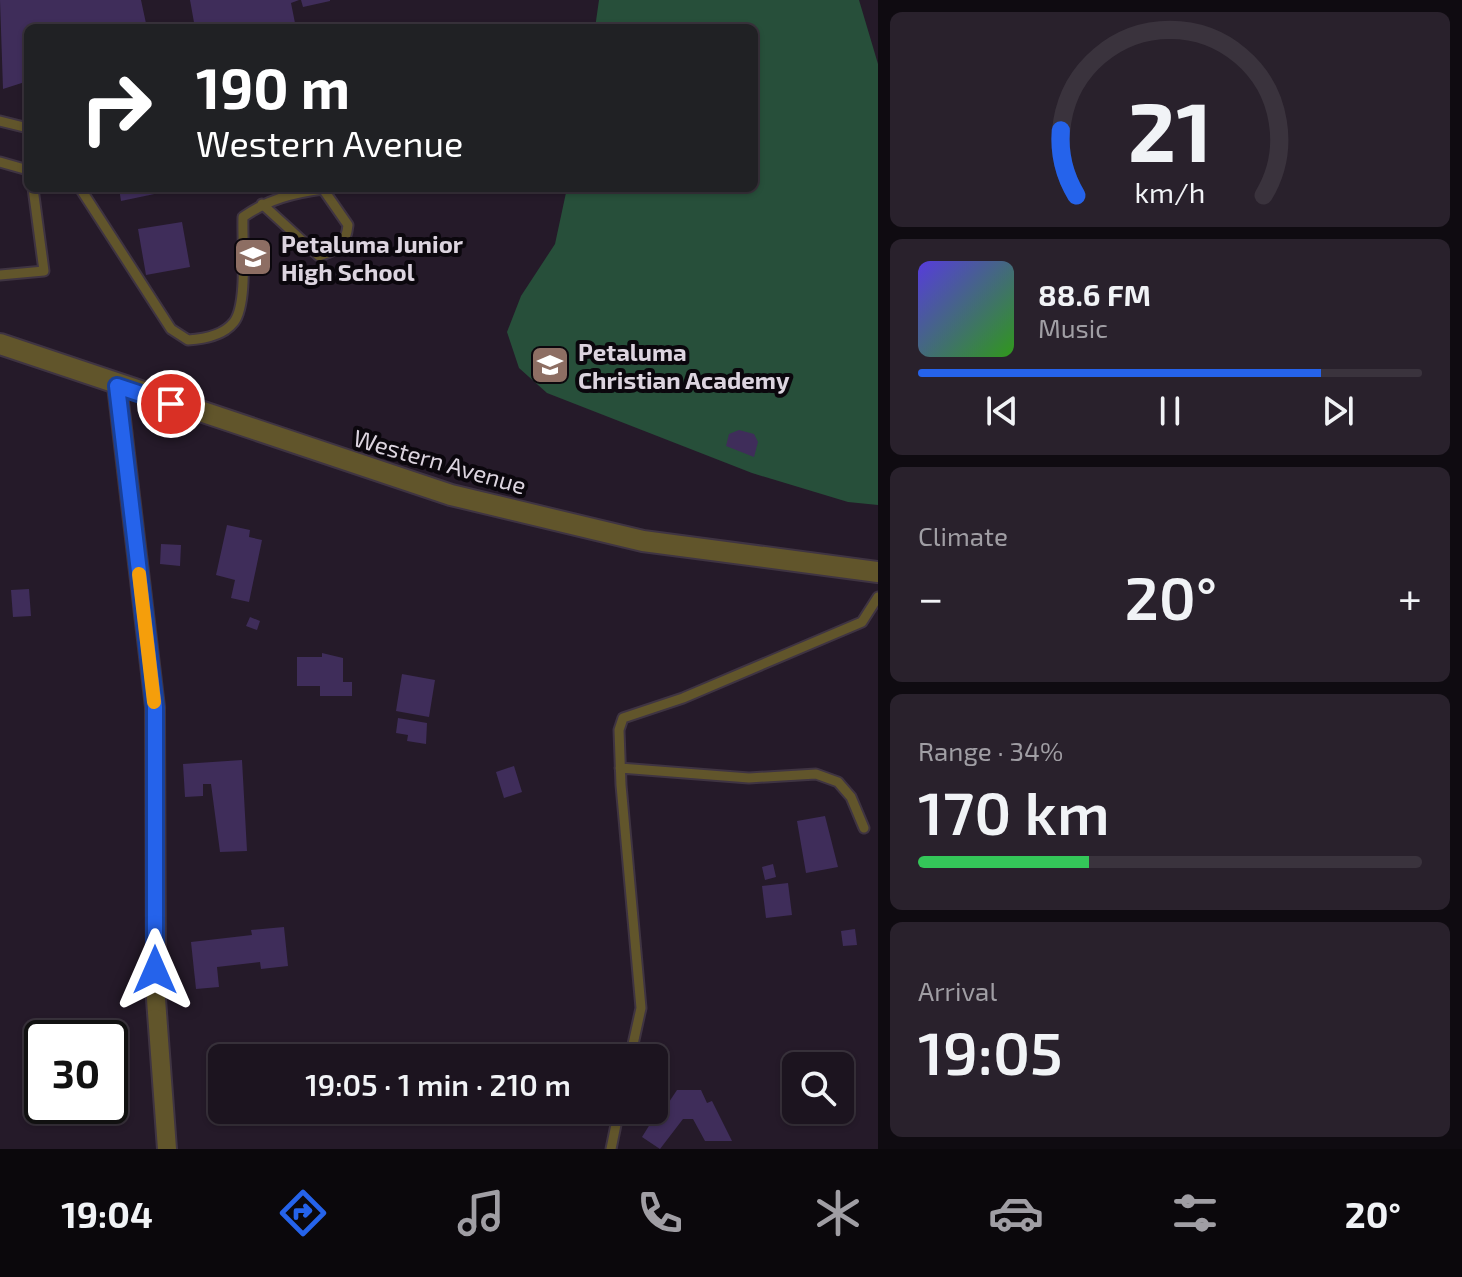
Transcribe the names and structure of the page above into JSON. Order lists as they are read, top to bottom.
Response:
{
  "streets": {
    "street": ["Western Avenue"]
  },
  "places": {
    "school or university": ["Petaluma Junior High School", "Petaluma Christian Academy"]
  },
  "page": {
    "turn": ["190 m", "Western Avenue"],
    "song": ["88.6 FM", "Music"],
    "tile": [
      "Climate",
      ["Range · 34%", "170 km"],
      ["Arrival", "19:05"]
    ],
    "heat": ["−", "20°", "+"],
    "limit": "30",
    "trip": "19:05 · 1 min · 210 m",
    "tabs": ["19:04", "20°"],
    "gauge": ["21", "km/h"]
  }
}
